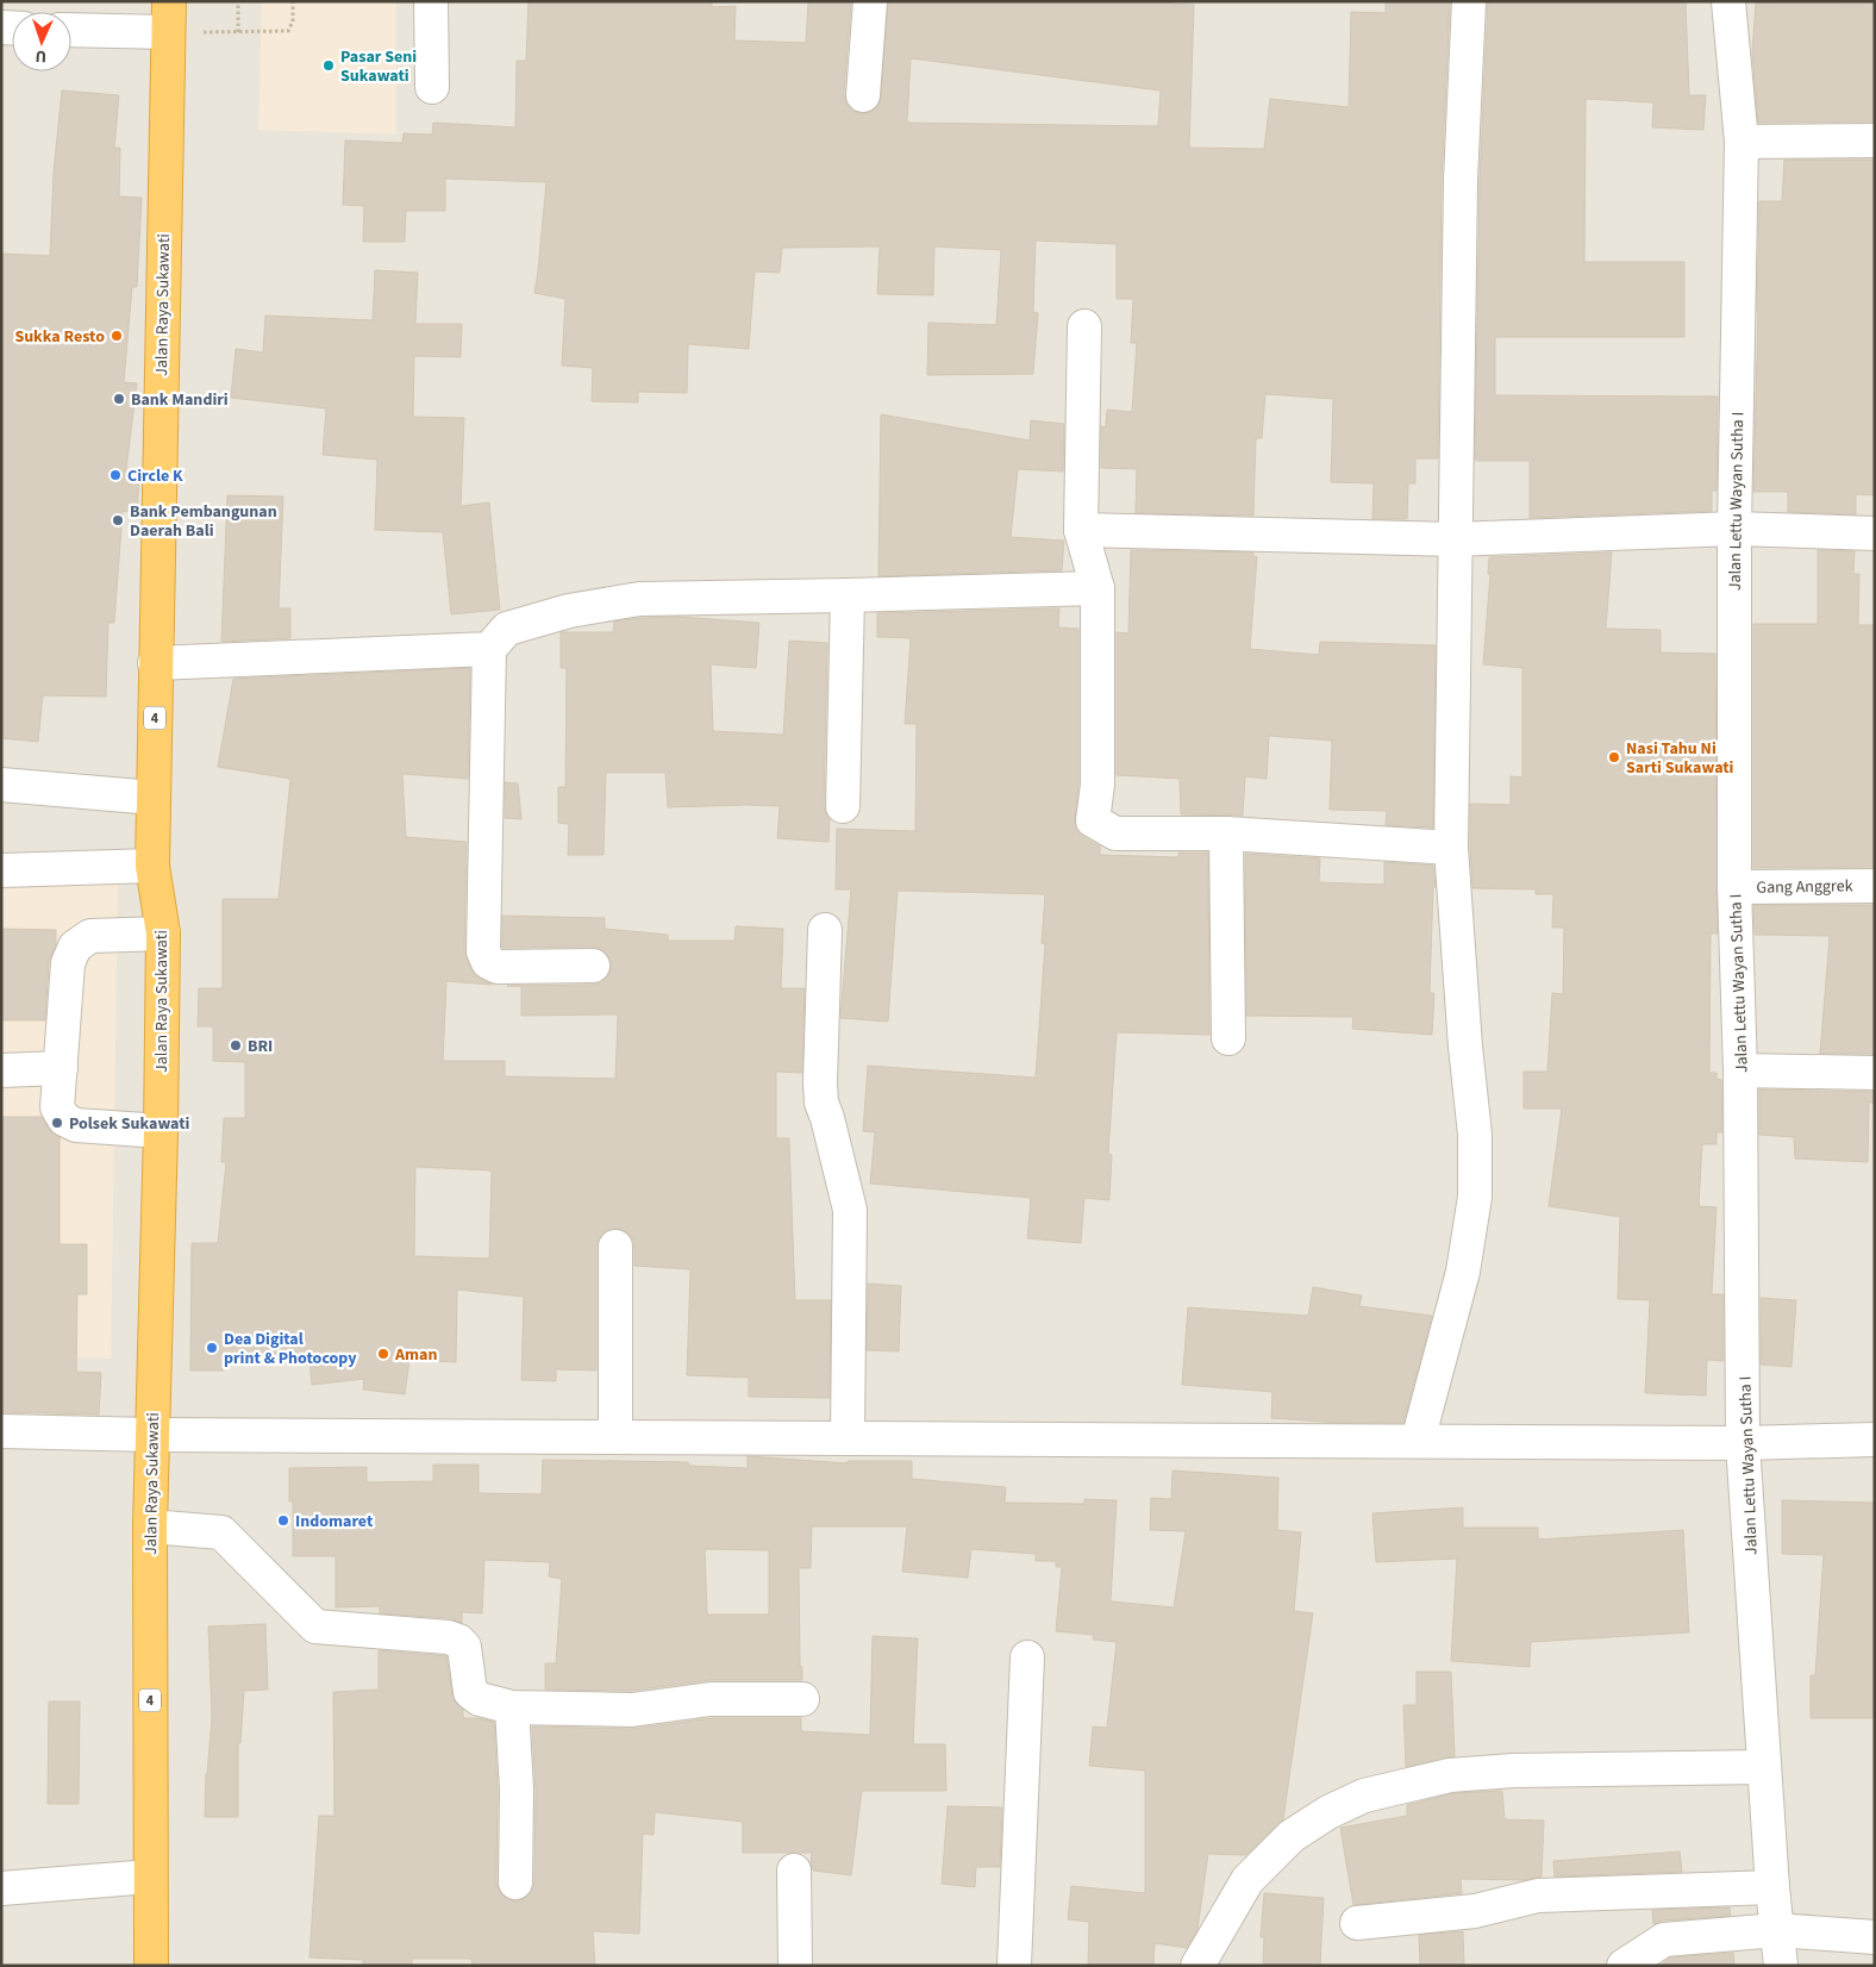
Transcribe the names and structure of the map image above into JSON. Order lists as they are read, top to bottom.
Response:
{
  "streets": {
    "highway": ["Jalan Raya Sukawati", "4"],
    "street": ["Jalan Lettu Wayan Sutha I", "Gang Anggrek"]
  },
  "crossings": [
    ["Jalan Lettu Wayan Sutha I", "Gang Anggrek"]
  ],
  "places": [
    "Pasar Seni Sukawati",
    "Sukka Resto",
    "Bank Mandiri",
    "Circle K",
    "Bank Pembangunan Daerah Bali",
    "Nasi Tahu Ni Sarti Sukawati",
    "BRI",
    "Polsek Sukawati",
    "Dea Digital print & Photocopy",
    "Aman",
    "Indomaret"
  ],
  "north": "bottom"
}
